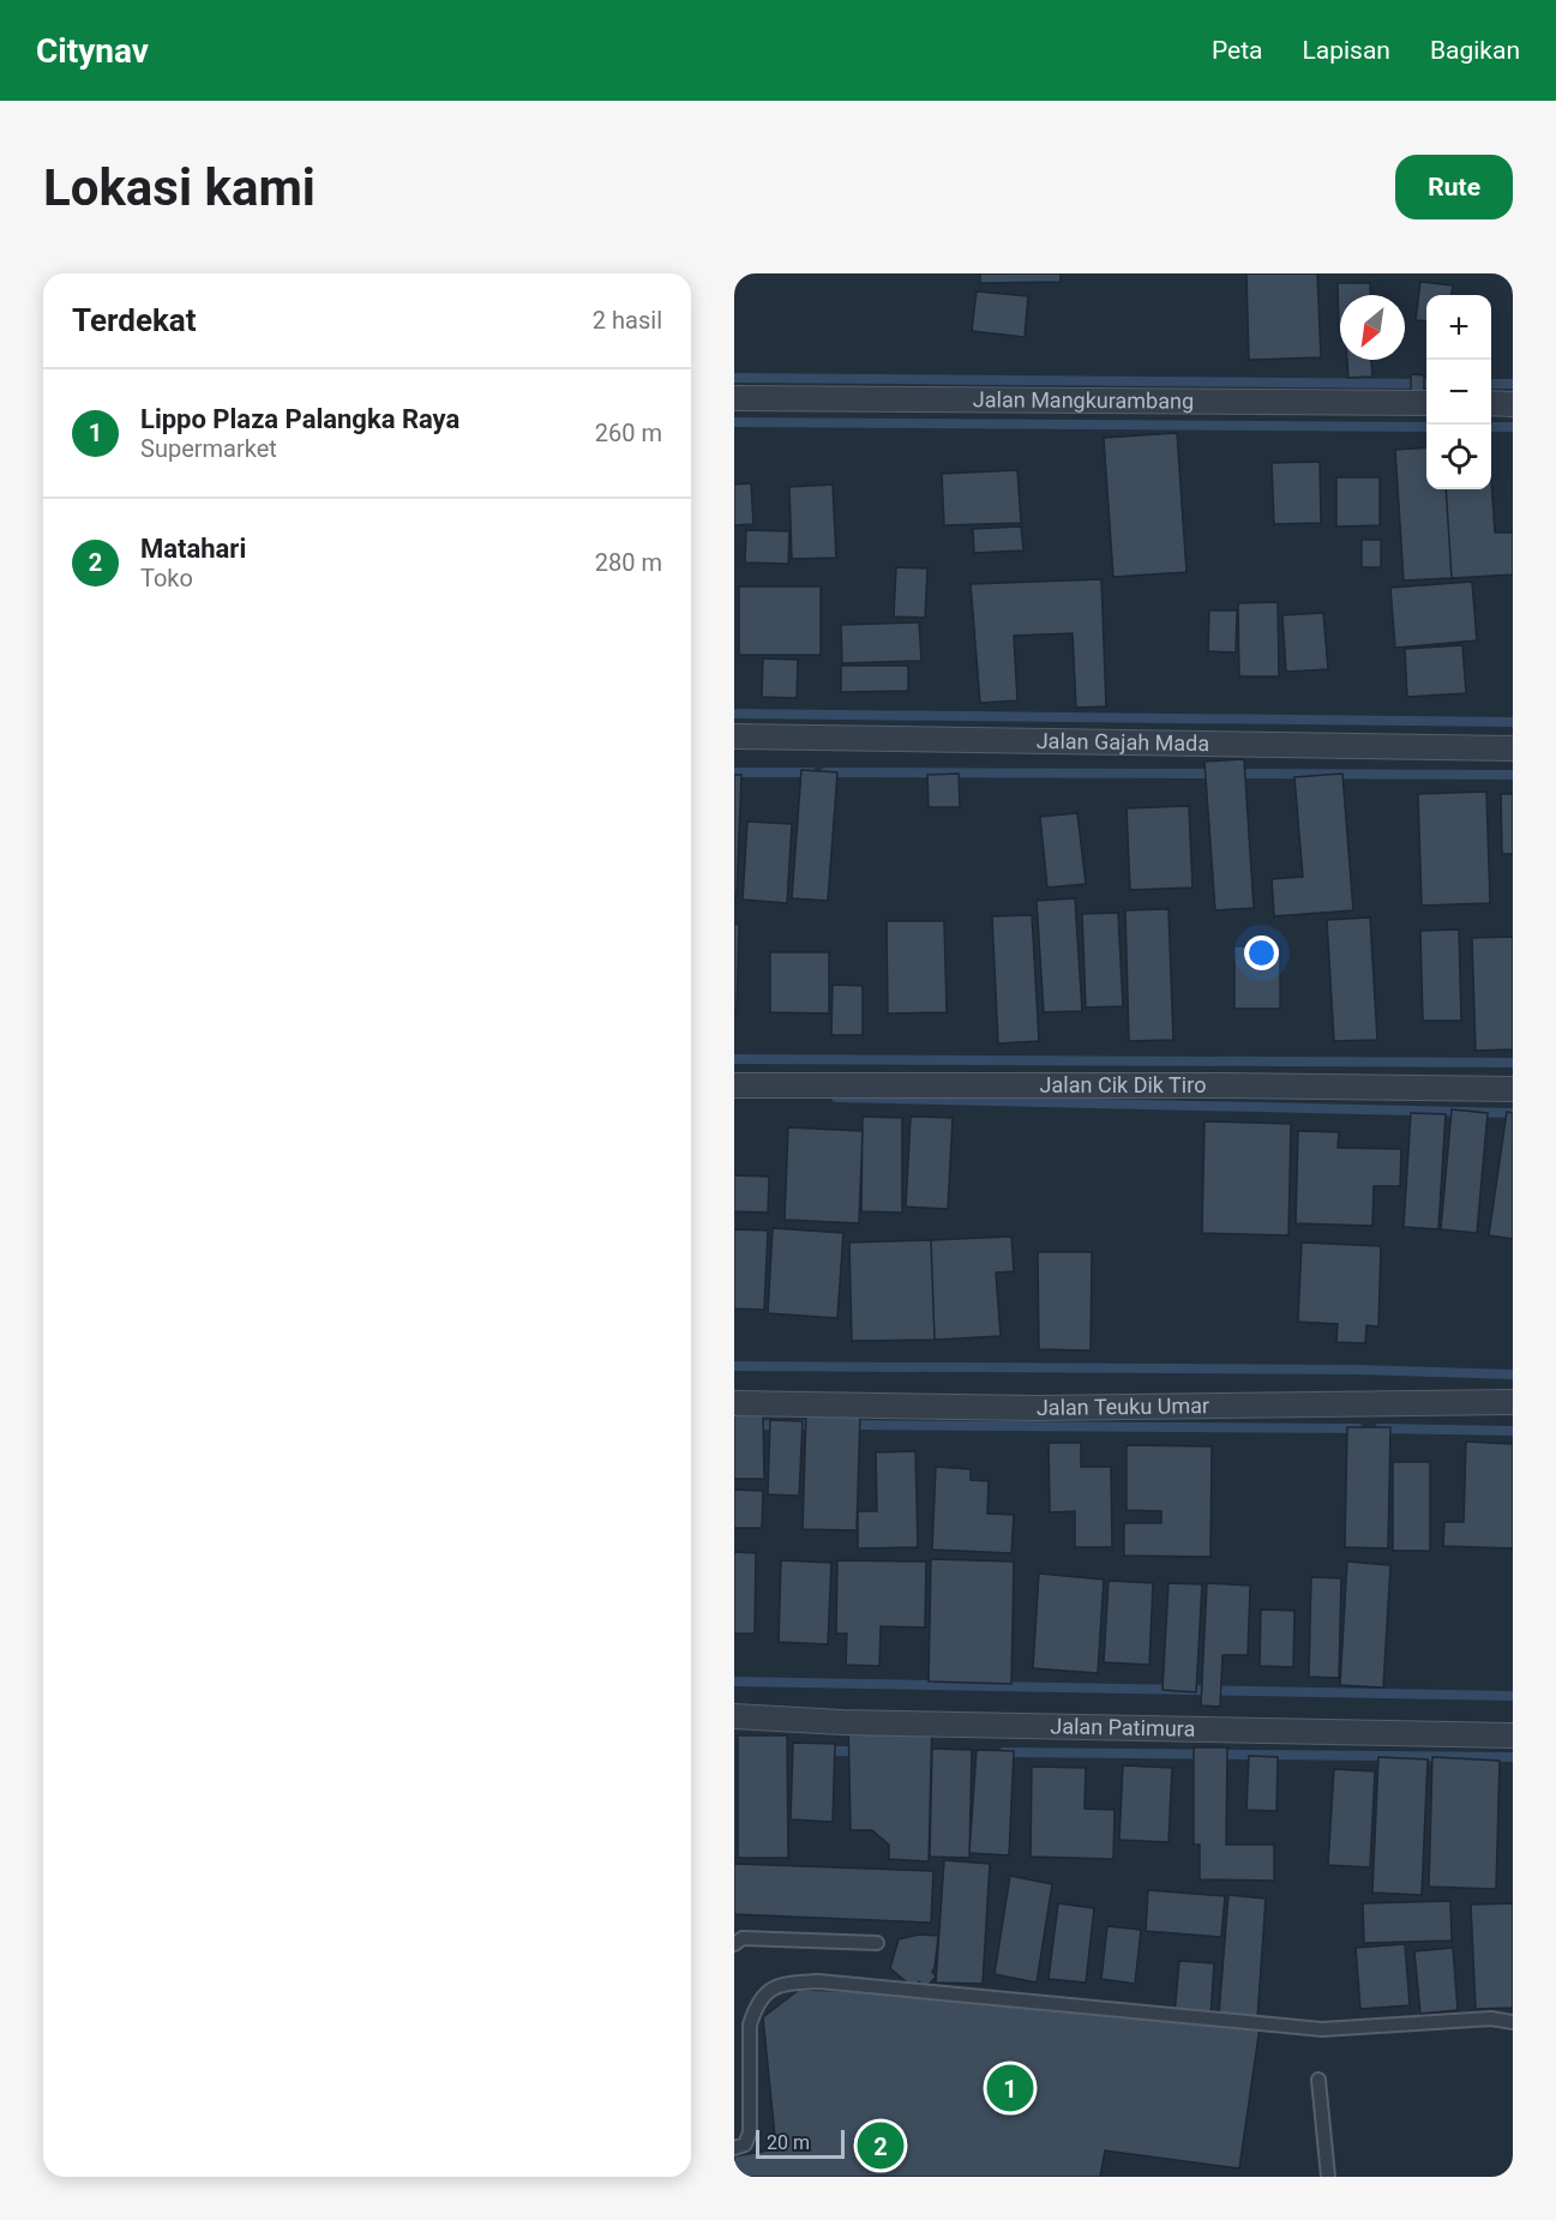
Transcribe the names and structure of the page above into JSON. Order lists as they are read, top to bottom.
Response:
{
  "streets": {
    "street": [
      "Jalan Mangkurambang",
      "Jalan Gajah Mada",
      "Jalan Cik Dik Tiro",
      "Jalan Teuku Umar",
      "Jalan Patimura"
    ]
  },
  "scale_bar": "20 m",
  "north": "bottom left",
  "page": {
    "header": "Citynav",
    "nav": ["Peta", "Lapisan", "Bagikan"],
    "buttons": "Rute",
    "title": "Lokasi kami",
    "heading": ["Terdekat", "2 hasil"],
    "map_buttons": ["+", "−"],
    "list": [
      {
        "mark": "1",
        "name": "Lippo Plaza Palangka Raya",
        "note": "Supermarket",
        "value": "260 m"
      },
      {
        "mark": "2",
        "name": "Matahari",
        "note": "Toko",
        "value": "280 m"
      }
    ],
    "pins": ["1", "2"],
    "scale": "20 m"
  }
}
